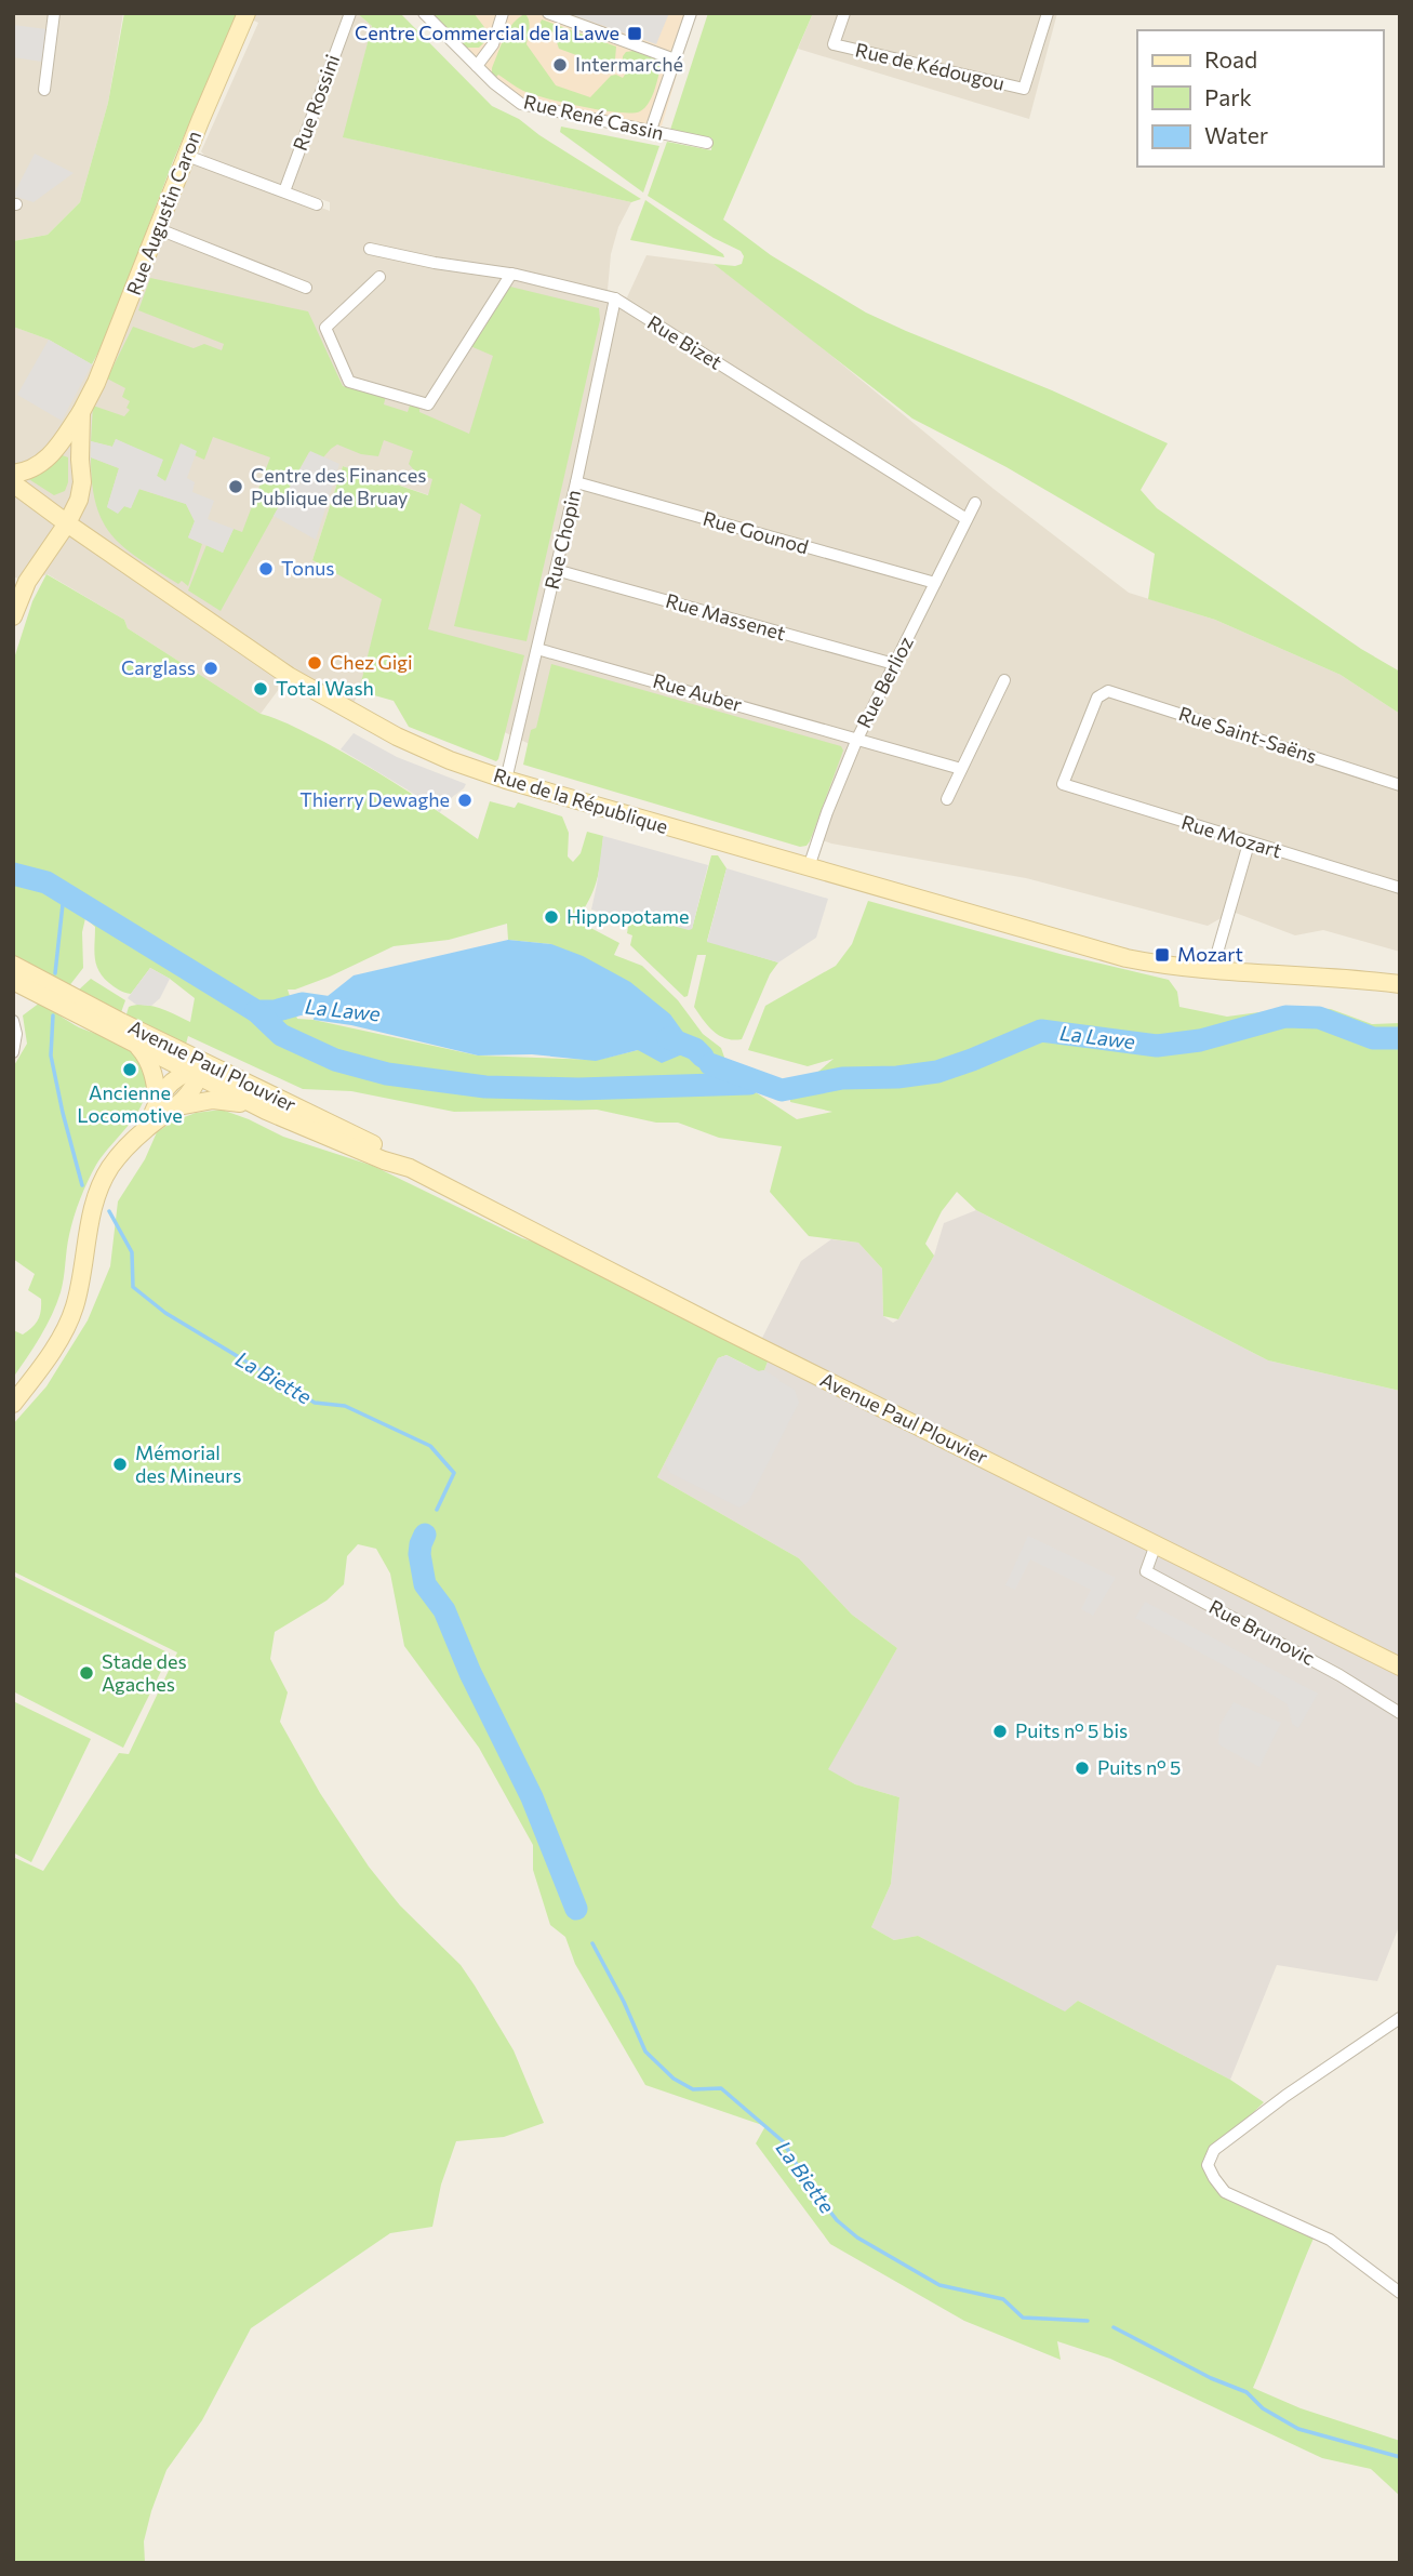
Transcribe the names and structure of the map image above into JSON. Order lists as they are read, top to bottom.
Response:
{
  "streets": {
    "main road": ["Rue Augustin Caron", "Rue de la République", "Avenue Paul Plouvier"],
    "street": [
      "Rue de Kédougou",
      "Rue Rossini",
      "Rue René Cassin",
      "Rue Bizet",
      "Rue Gounod",
      "Rue Chopin",
      "Rue Massenet",
      "Rue Berlioz",
      "Rue Auber",
      "Rue Saint-Saëns",
      "Rue Mozart",
      "Rue Brunovic"
    ]
  },
  "crossings": [
    ["Rue Augustin Caron", "Rue de la République"],
    ["Rue Bizet", "Rue Chopin"],
    ["Rue Bizet", "Rue Berlioz"],
    ["Rue Gounod", "Rue Chopin"],
    ["Rue Gounod", "Rue Berlioz"],
    ["Rue Chopin", "Rue Massenet"],
    ["Rue Chopin", "Rue Auber"],
    ["Rue Chopin", "Rue de la République"],
    ["Rue Massenet", "Rue Berlioz"],
    ["Rue Berlioz", "Rue Auber"],
    ["Rue Berlioz", "Rue de la République"],
    ["Rue Saint-Saëns", "Rue Mozart"],
    ["Avenue Paul Plouvier", "Rue Brunovic"]
  ],
  "water": ["La Lawe", "La Biette"],
  "places": {
    "transit": ["Centre Commercial de la Lawe", "Mozart"],
    "other": [
      "Intermarché",
      "Centre des Finances Publique de Bruay",
      "Tonus",
      "Chez Gigi",
      "Carglass",
      "Total Wash",
      "Thierry Dewaghe",
      "Hippopotame",
      "Ancienne Locomotive",
      "Mémorial des Mineurs",
      "Stade des Agaches",
      "Puits n° 5 bis",
      "Puits n° 5"
    ]
  },
  "legend": ["Road", "Park", "Water"]
}
